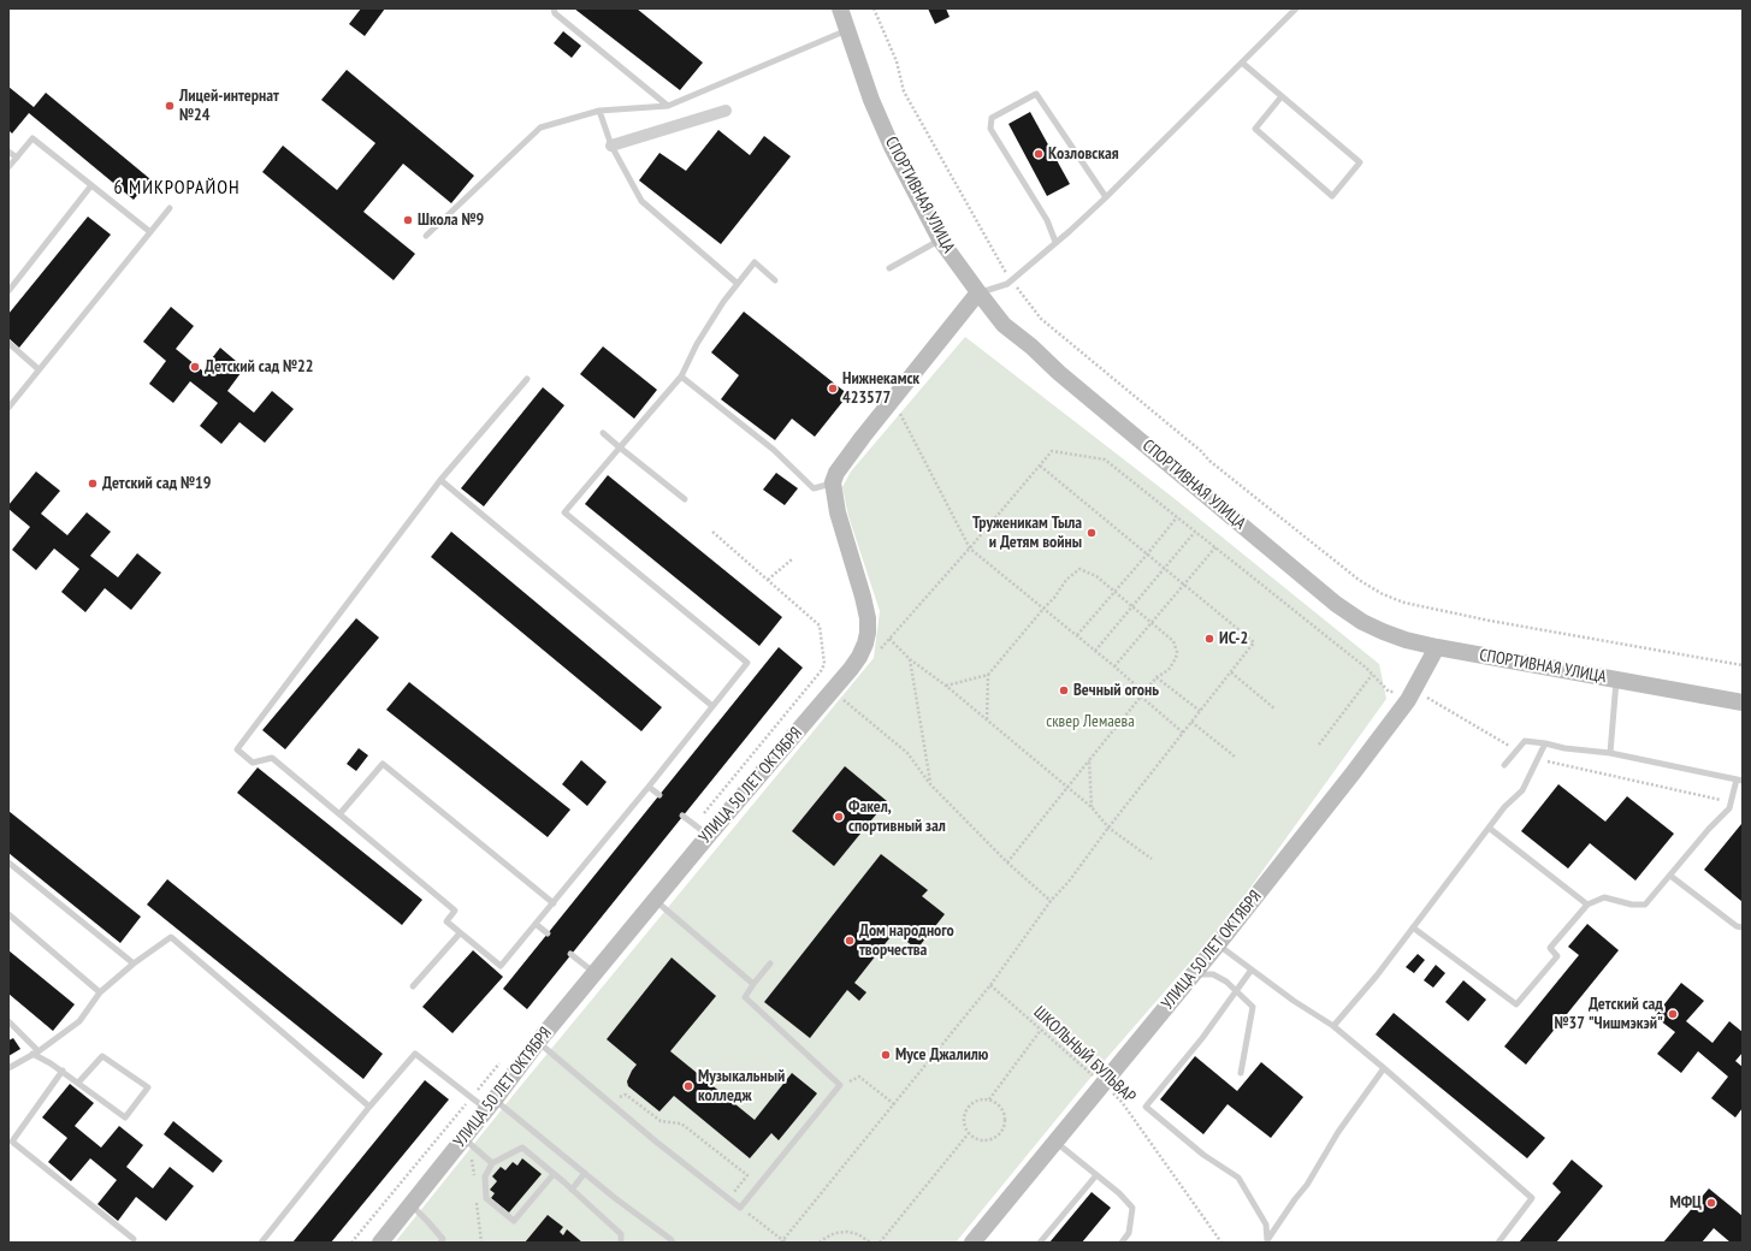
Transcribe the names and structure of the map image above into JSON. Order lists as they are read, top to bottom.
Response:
{
  "streets": {
    "street": ["СПОРТИВНАЯ УЛИЦА", "УЛИЦА 50 ЛЕТ ОКТЯБРЯ"],
    "path": ["ШКОЛЬНЫЙ БУЛЬВАР"]
  },
  "crossings": [
    ["СПОРТИВНАЯ УЛИЦА", "УЛИЦА 50 ЛЕТ ОКТЯБРЯ"],
    ["УЛИЦА 50 ЛЕТ ОКТЯБРЯ", "ШКОЛЬНЫЙ БУЛЬВАР"]
  ],
  "districts": ["6 МИКРОРАЙОН"],
  "parks": ["сквер Лемаева"],
  "places": [
    "Лицей-интернат №24",
    "Козловская",
    "Школа №9",
    "Детский сад №22",
    "Нижнекамск 423577",
    "Детский сад №19",
    "Труженикам Тыла и Детям войны",
    "ИС-2",
    "Вечный огонь",
    "Факел, спортивный зал",
    "Дом народного творчества",
    "Детский сад №37 \"Чишмэкэй\"",
    "Мусе Джалилю",
    "Музыкальный колледж",
    "МФЦ"
  ]
}
